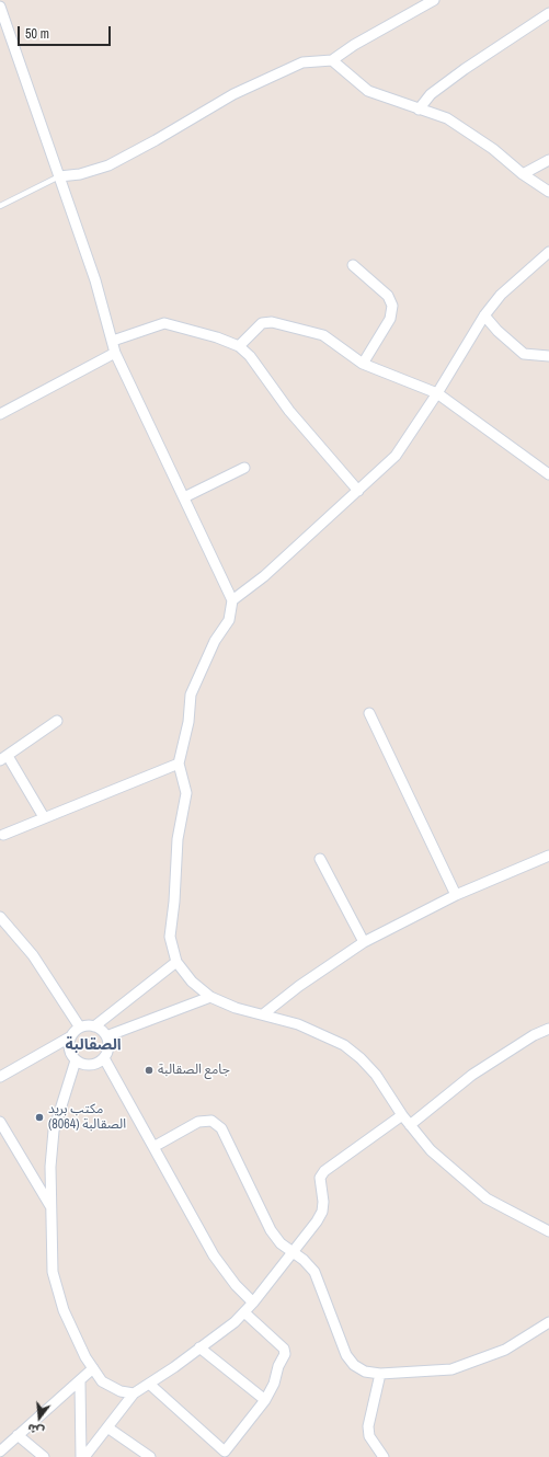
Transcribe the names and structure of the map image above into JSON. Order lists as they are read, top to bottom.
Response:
{
  "districts": ["الصقالبة"],
  "places": ["جامع الصقالبة", "مكتب بريد الصقالبة (8064)"],
  "scale_bar": "50 m",
  "north": "bottom"
}
